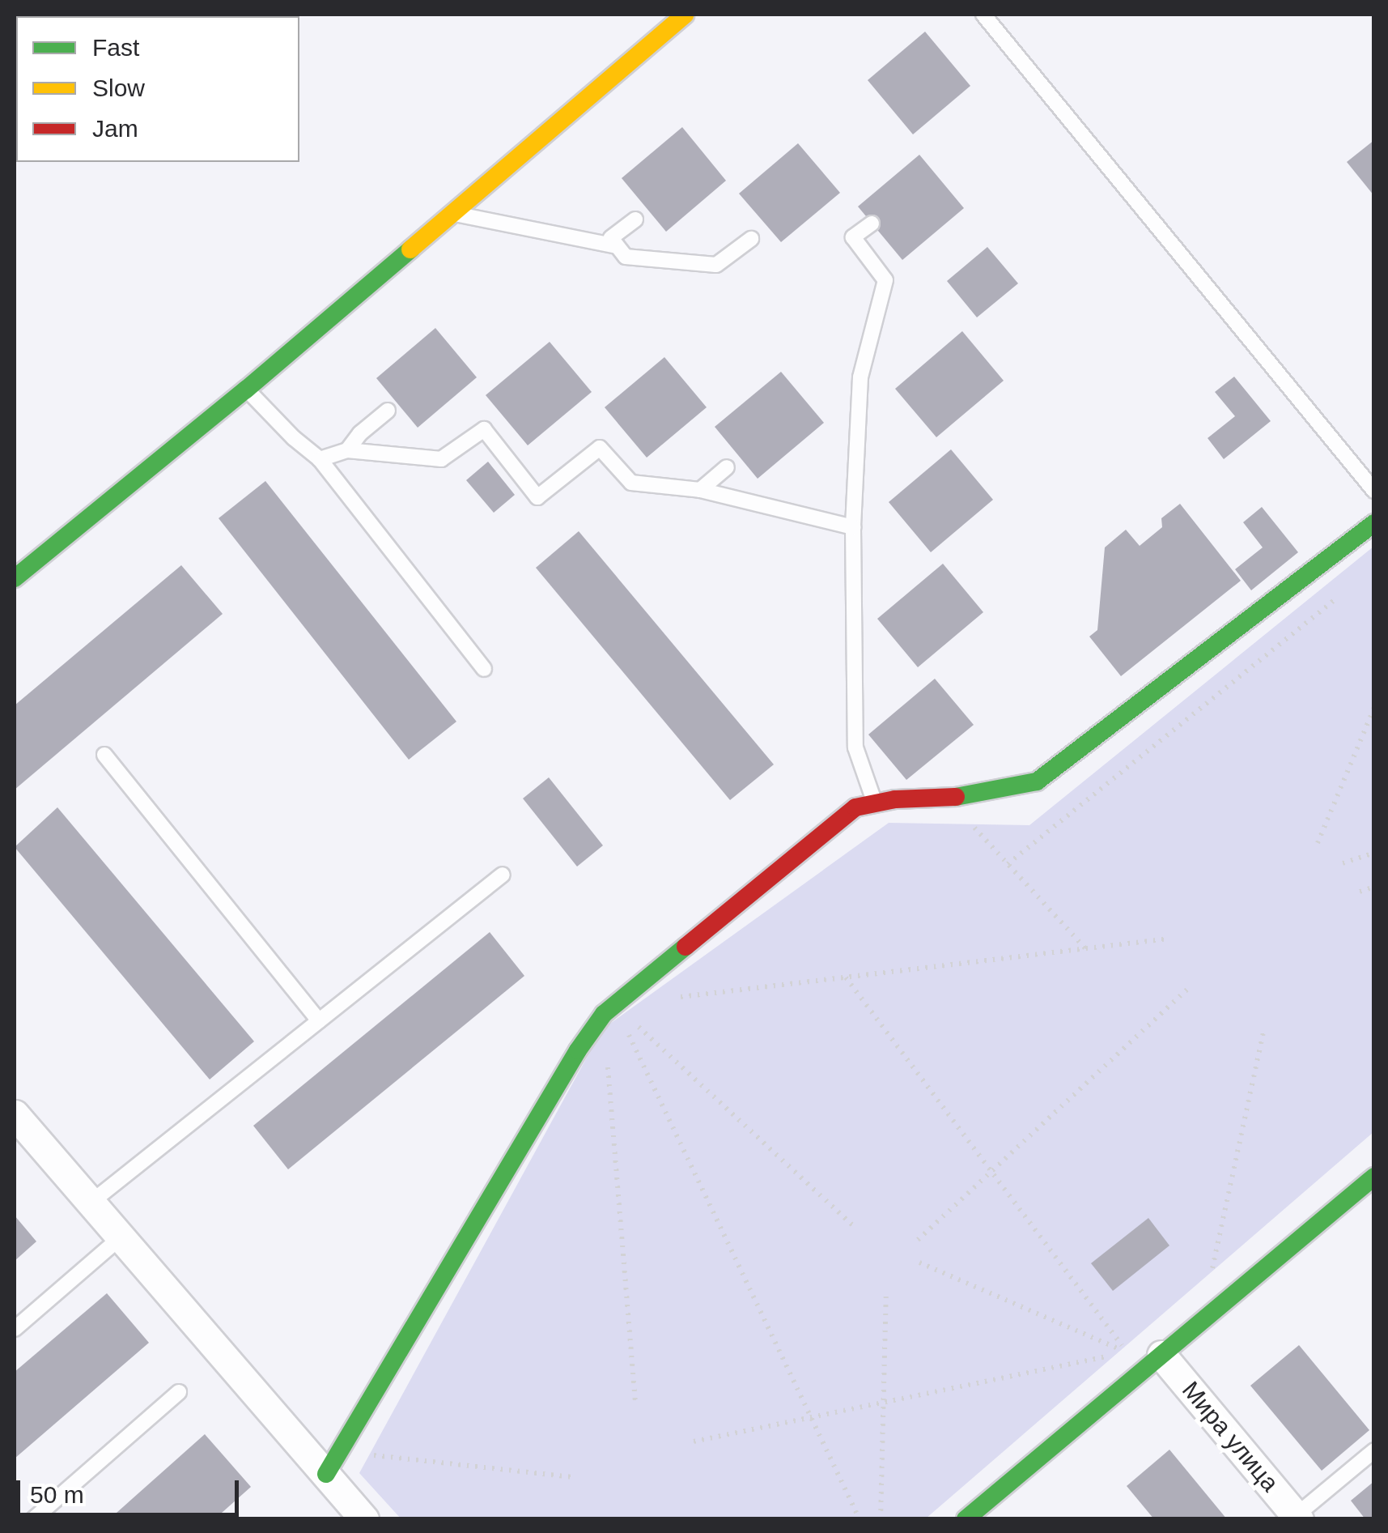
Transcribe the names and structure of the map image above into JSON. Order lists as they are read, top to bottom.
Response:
{
  "streets": {
    "street": ["Мира улица"]
  },
  "legend": ["Fast", "Slow", "Jam"],
  "scale_bar": "50 m"
}
